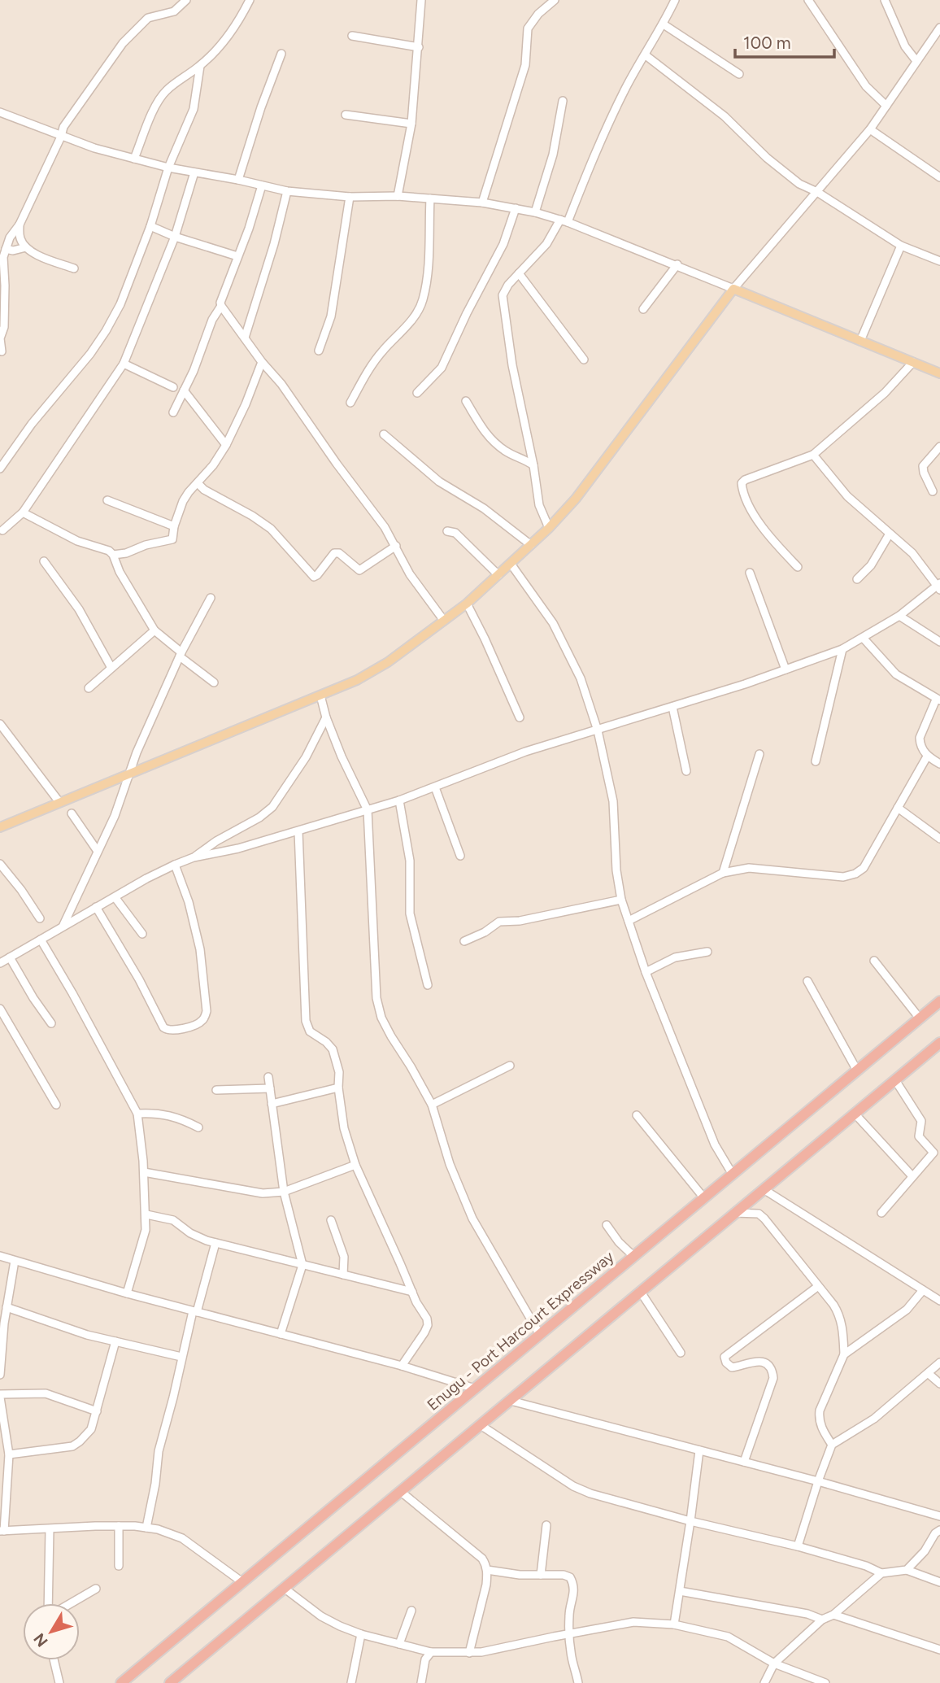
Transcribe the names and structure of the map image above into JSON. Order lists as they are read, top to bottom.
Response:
{
  "streets": {
    "highway": ["Enugu - Port Harcourt Expressway"]
  },
  "scale_bar": "100 m",
  "north": "bottom left"
}
